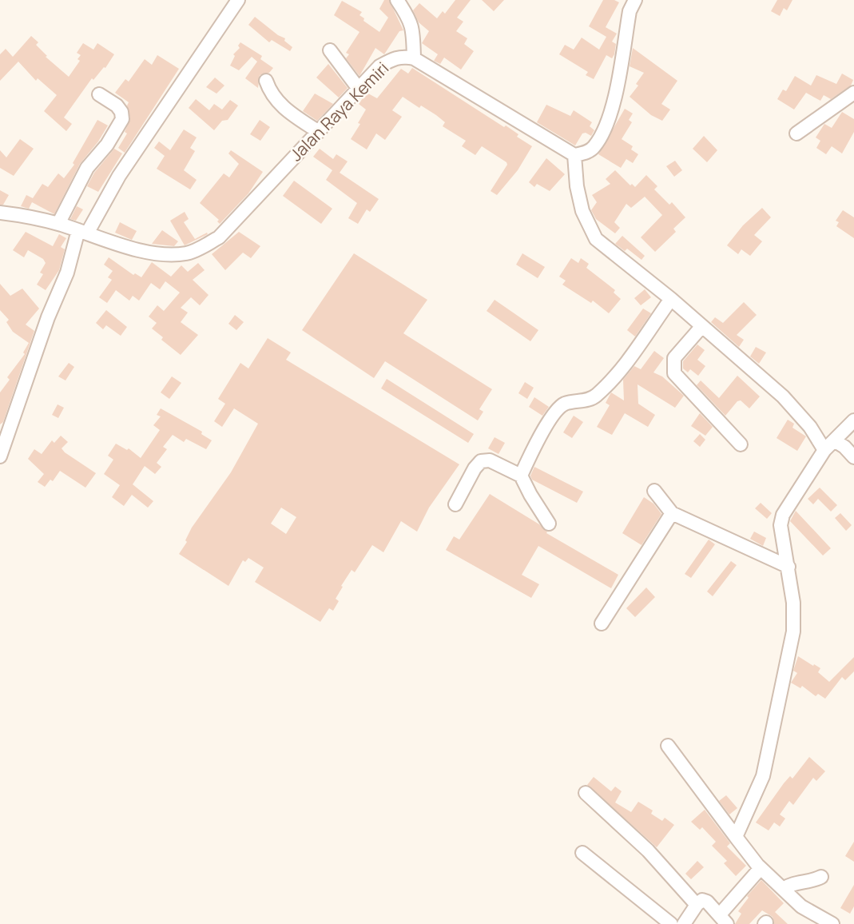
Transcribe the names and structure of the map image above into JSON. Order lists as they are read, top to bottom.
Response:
{
  "streets": {
    "street": ["Jalan Raya Kemiri"]
  }
}
